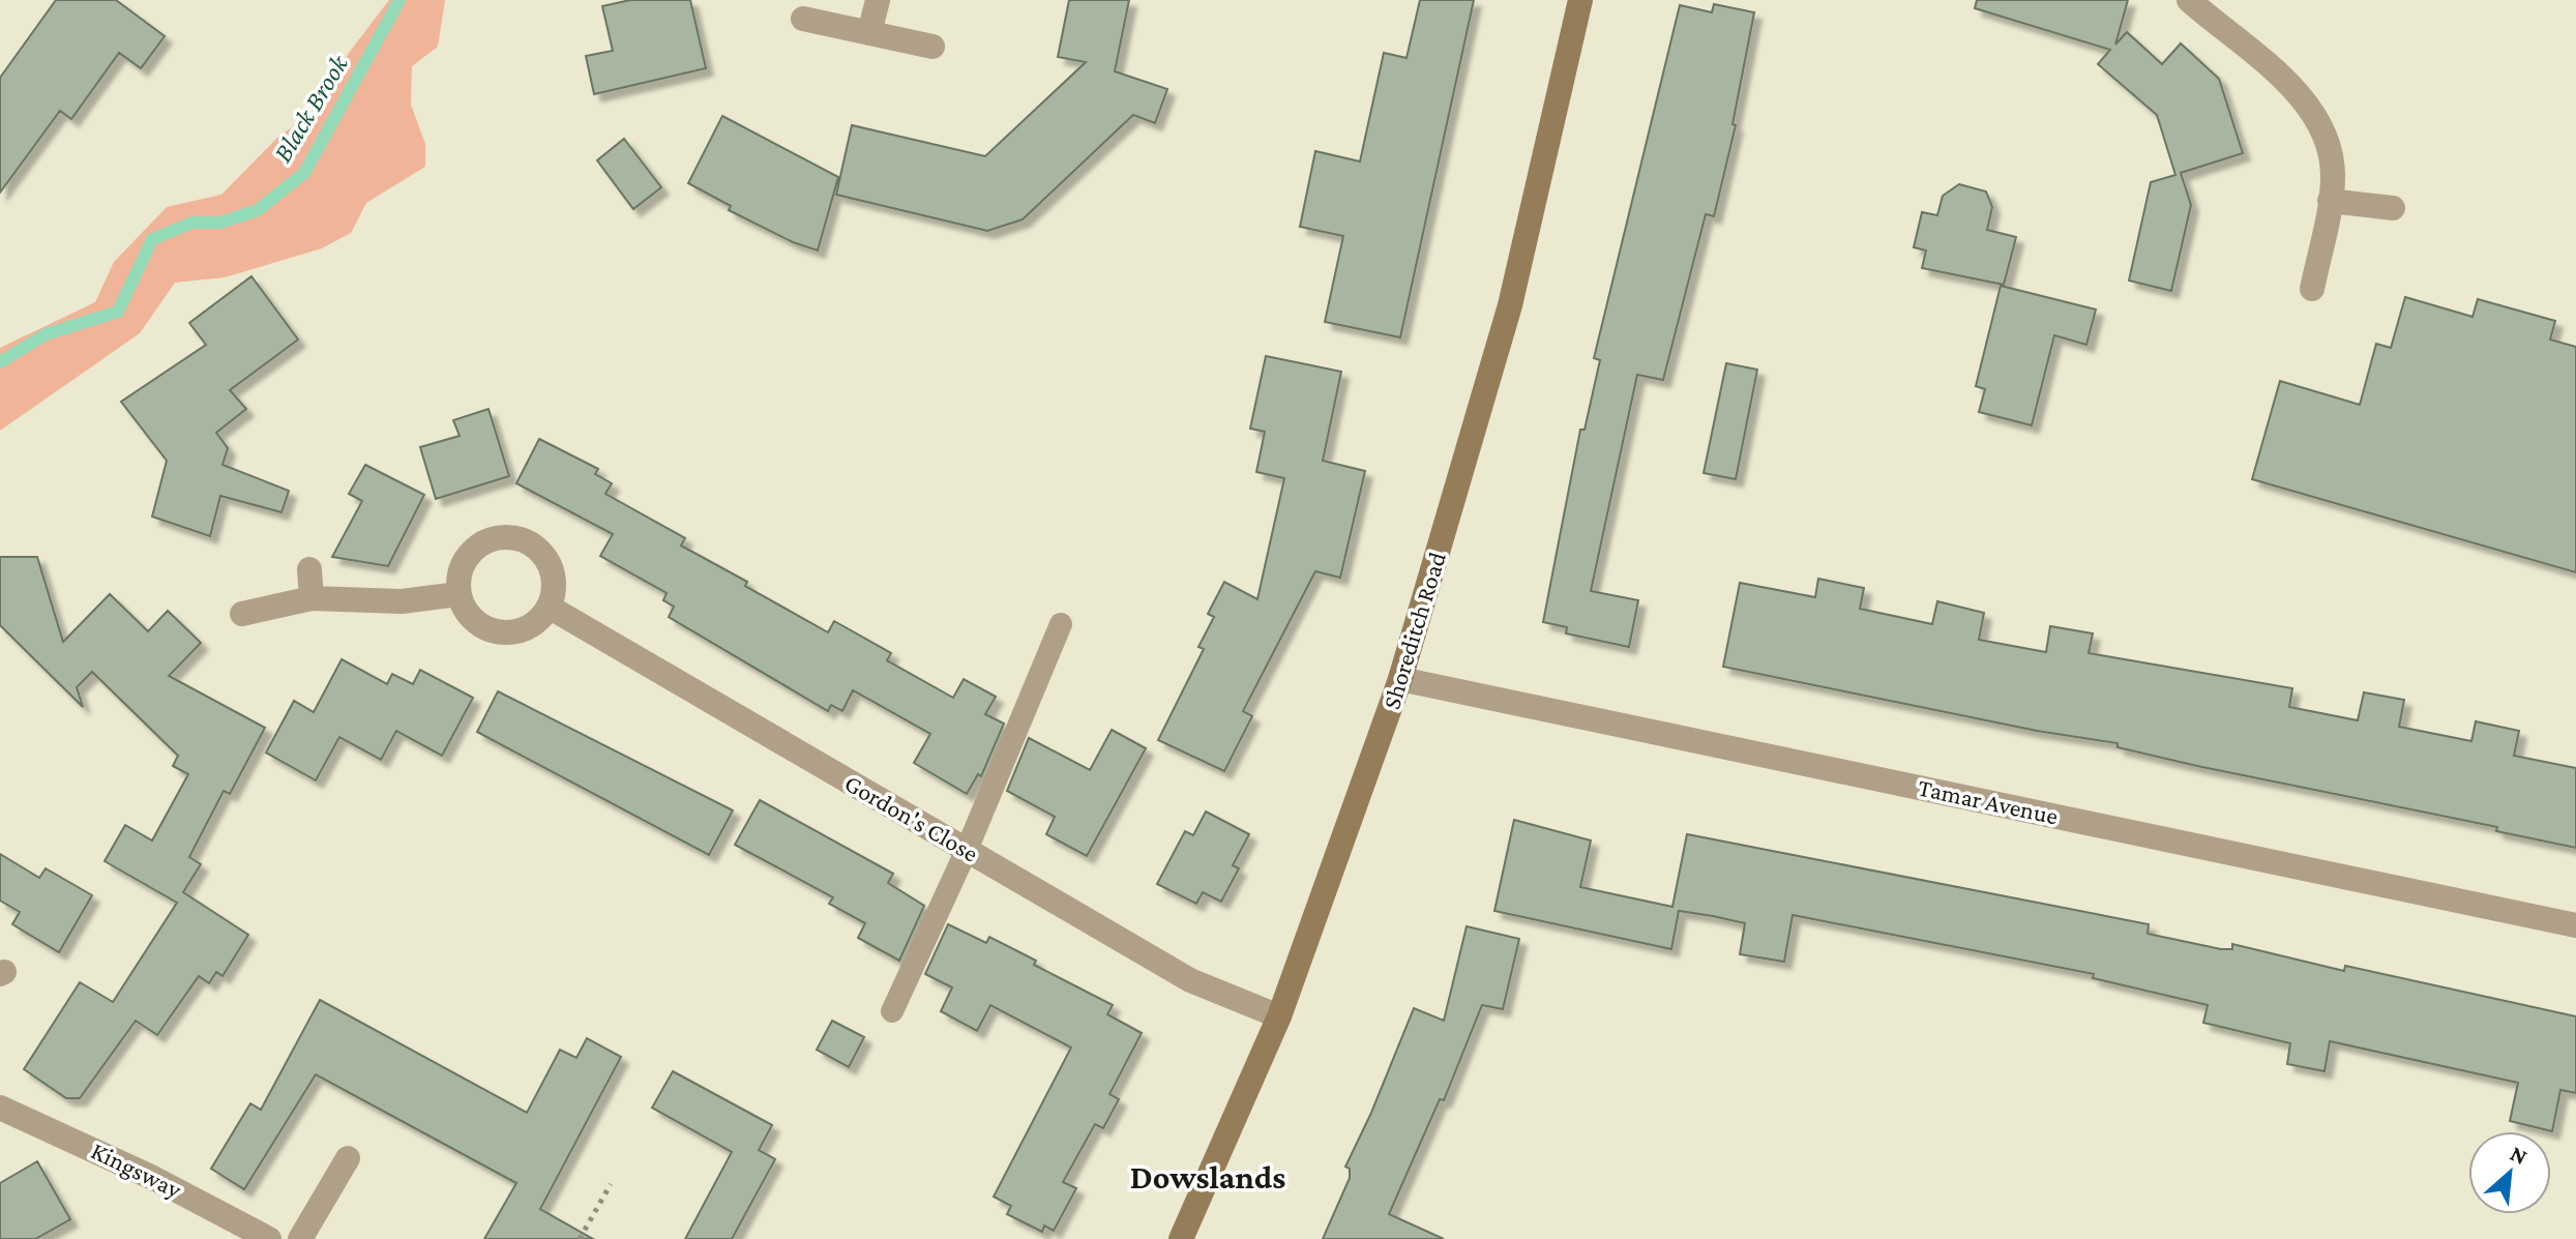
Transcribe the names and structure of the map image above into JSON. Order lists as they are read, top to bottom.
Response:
{
  "streets": {
    "main road": ["Shoreditch Road"],
    "street": ["Tamar Avenue", "Gordon's Close", "Kingsway"]
  },
  "crossings": [
    ["Shoreditch Road", "Tamar Avenue"],
    ["Shoreditch Road", "Gordon's Close"]
  ],
  "districts": ["Dowslands"],
  "water": ["Black Brook"],
  "north": "top right"
}
